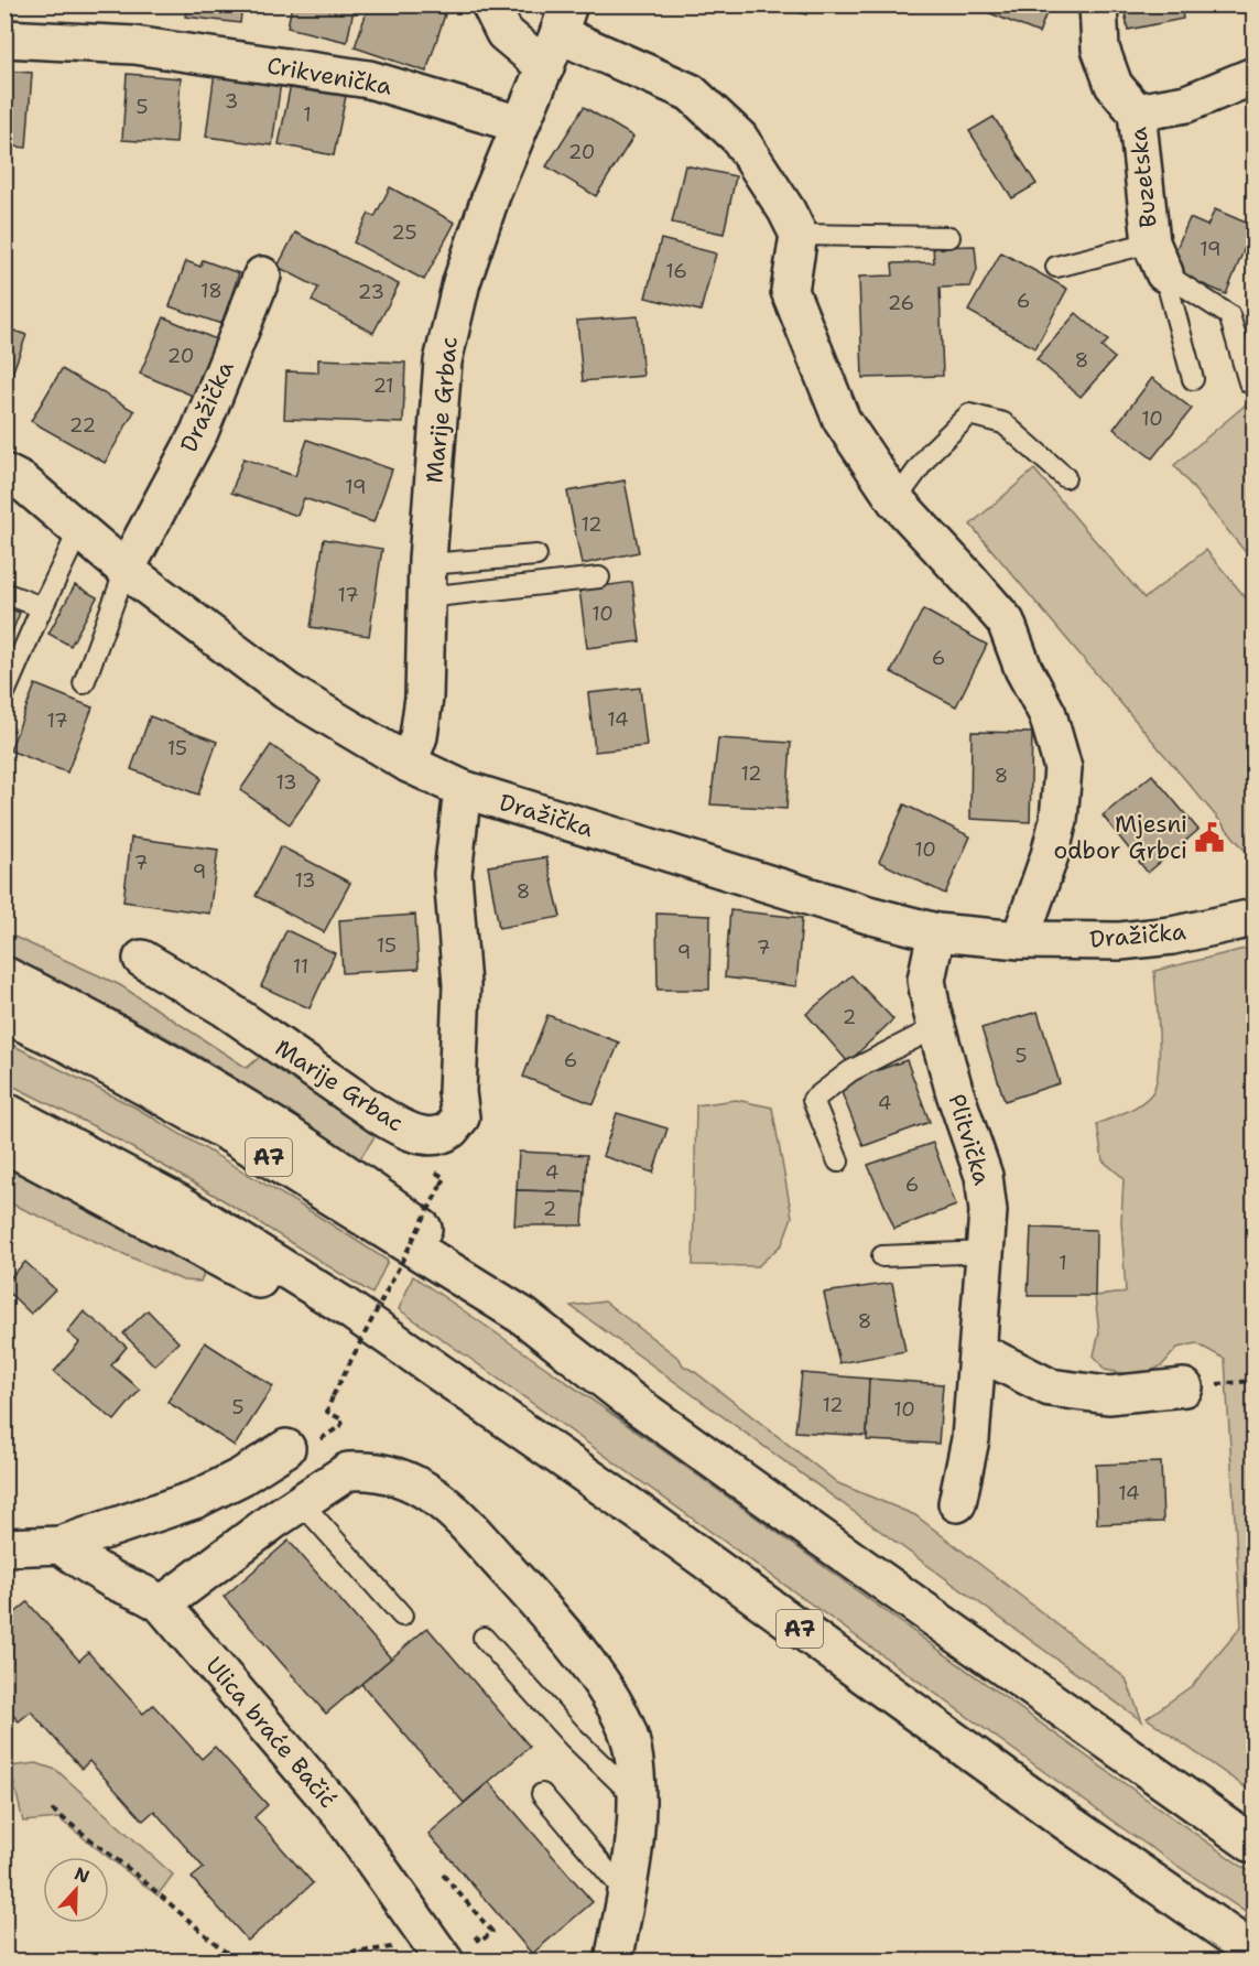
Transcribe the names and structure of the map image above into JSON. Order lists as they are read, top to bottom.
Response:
{
  "streets": {
    "main road": [
      "Crikvenička",
      "Buzetska",
      "Dražička",
      "Marije Grbac",
      "Plitvička",
      "A7",
      "Ulica braće Bačić"
    ]
  },
  "crossings": [
    ["Crikvenička", "Marije Grbac"],
    ["Dražička", "Marije Grbac"],
    ["Dražička", "Plitvička"]
  ],
  "places": {
    "public building": ["Mjesni odbor Grbci"]
  },
  "house_numbers": [
    "3",
    "5",
    "1",
    "20",
    "25",
    "19",
    "16",
    "18",
    "23",
    "6",
    "26",
    "20",
    "8",
    "21",
    "10",
    "22",
    "19",
    "12",
    "17",
    "10",
    "6",
    "14",
    "17",
    "15",
    "12",
    "8",
    "13",
    "10",
    "7",
    "9",
    "13",
    "8",
    "15",
    "7",
    "9",
    "11",
    "2",
    "5",
    "6",
    "4",
    "4",
    "6",
    "2",
    "1",
    "8",
    "12",
    "5",
    "10",
    "14"
  ],
  "north": "top"
}
